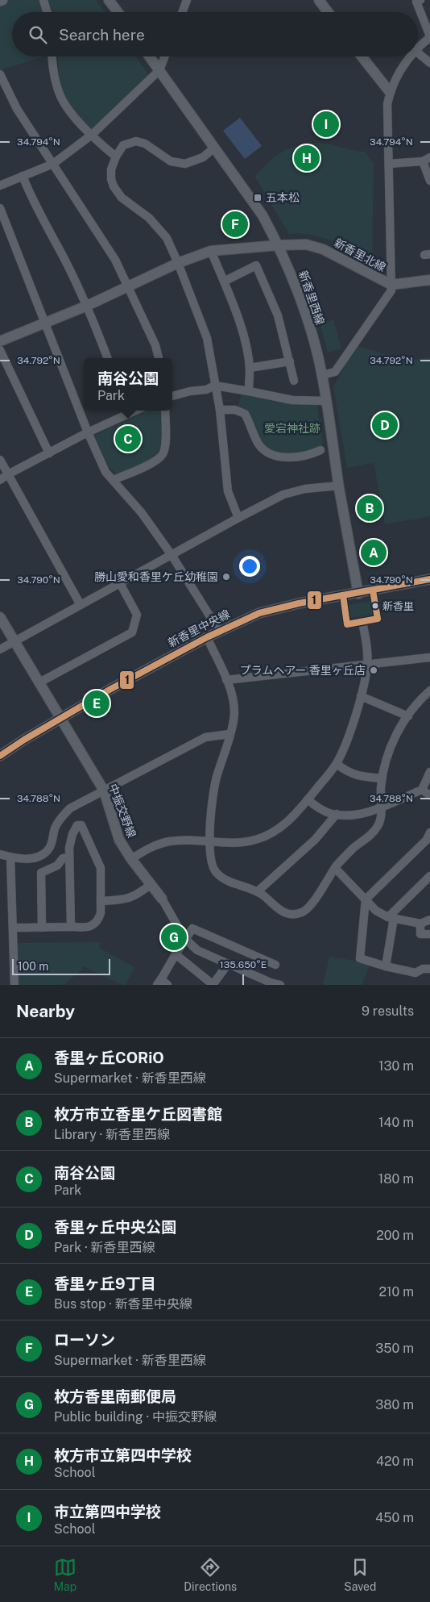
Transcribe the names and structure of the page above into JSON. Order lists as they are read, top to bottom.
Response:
{
  "streets": {
    "street": [
      "新香里北線",
      "新香里西線",
      "新香里中央線",
      "中振交野線"
    ]
  },
  "crossings": [
    ["新香里北線", "新香里西線"],
    ["新香里西線", "新香里中央線"],
    ["新香里中央線", "中振交野線"]
  ],
  "parks": ["愛宕神社跡"],
  "places": {
    "transit": ["五本松"],
    "other": ["勝山愛和香里ケ丘幼稚園", "新香里", "プラムヘアー 香里ヶ丘店"]
  },
  "lines": ["transit line 1"],
  "scale_bar": "100 m",
  "page": {
    "search": "Search here",
    "pins": [
      "I",
      "H",
      "F",
      "D",
      "C",
      "B",
      "A",
      "E",
      "G"
    ],
    "popup": ["南谷公園", "Park"],
    "scale": "100 m",
    "heading": ["Nearby", "9 results"],
    "list": [
      {
        "mark": "A",
        "name": "香里ヶ丘CORiO",
        "note": "Supermarket · 新香里西線",
        "value": "130 m"
      },
      {
        "mark": "B",
        "name": "枚方市立香里ケ丘図書館",
        "note": "Library · 新香里西線",
        "value": "140 m"
      },
      {
        "mark": "C",
        "name": "南谷公園",
        "note": "Park",
        "value": "180 m"
      },
      {
        "mark": "D",
        "name": "香里ヶ丘中央公園",
        "note": "Park · 新香里西線",
        "value": "200 m"
      },
      {
        "mark": "E",
        "name": "香里ヶ丘9丁目",
        "note": "Bus stop · 新香里中央線",
        "value": "210 m"
      },
      {
        "mark": "F",
        "name": "ローソン",
        "note": "Supermarket · 新香里西線",
        "value": "350 m"
      },
      {
        "mark": "G",
        "name": "枚方香里南郵便局",
        "note": "Public building · 中振交野線",
        "value": "380 m"
      },
      {
        "mark": "H",
        "name": "枚方市立第四中学校",
        "note": "School",
        "value": "420 m"
      },
      {
        "mark": "I",
        "name": "市立第四中学校",
        "note": "School",
        "value": "450 m"
      }
    ],
    "nav": ["Map", "Directions", "Saved"]
  },
  "coordinates": [
    "34.794°N",
    "34.792°N",
    "34.790°N",
    "34.788°N",
    "135.650°E"
  ]
}
